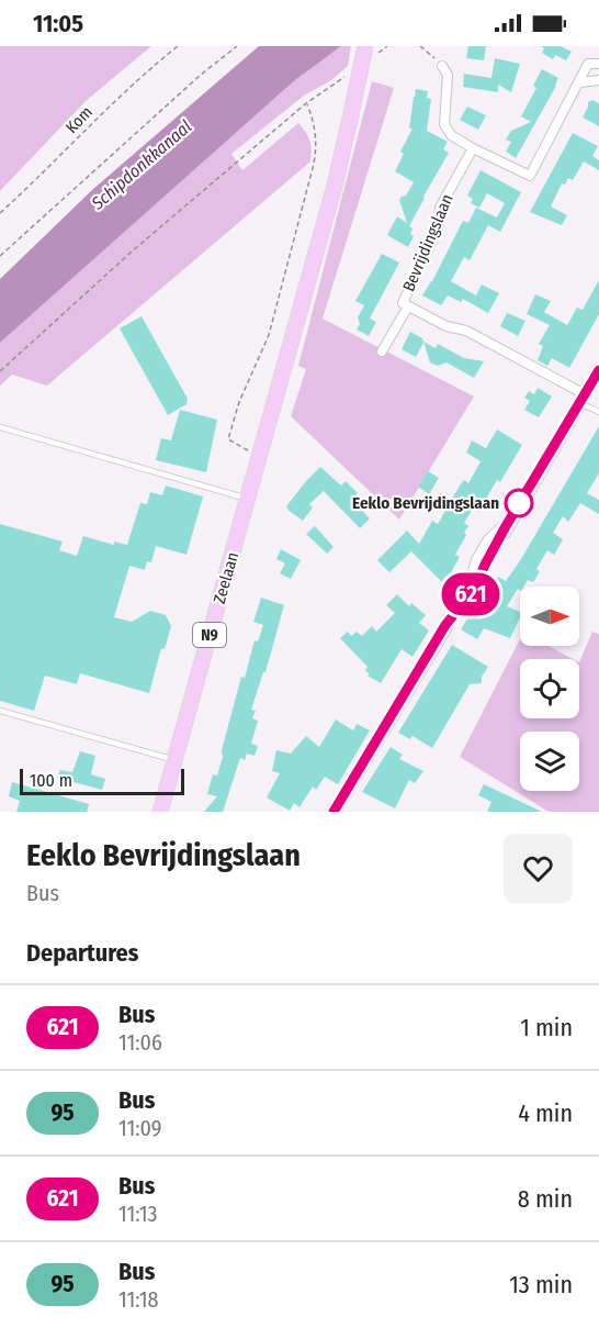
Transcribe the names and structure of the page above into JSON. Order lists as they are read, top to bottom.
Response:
{
  "streets": {
    "main road": ["Zeelaan", "N9"],
    "street": ["Bevrijdingslaan"],
    "path": ["Kom"]
  },
  "crossings": [
    ["Zeelaan", "N9"]
  ],
  "water": ["Schipdonkkanaal"],
  "places": ["Eeklo Bevrijdingslaan"],
  "lines": ["bus line 621"],
  "scale_bar": "100 m",
  "north": "right",
  "page": {
    "status": "11:05",
    "on_map": "621",
    "scale": "100 m",
    "heading": [
      ["Eeklo Bevrijdingslaan", "Bus"],
      "Departures"
    ],
    "list": [
      {
        "mark": "621",
        "name": "Bus",
        "note": "11:06",
        "value": "1 min"
      },
      {
        "mark": "95",
        "name": "Bus",
        "note": "11:09",
        "value": "4 min"
      },
      {
        "mark": "621",
        "name": "Bus",
        "note": "11:13",
        "value": "8 min"
      },
      {
        "mark": "95",
        "name": "Bus",
        "note": "11:18",
        "value": "13 min"
      }
    ]
  }
}
